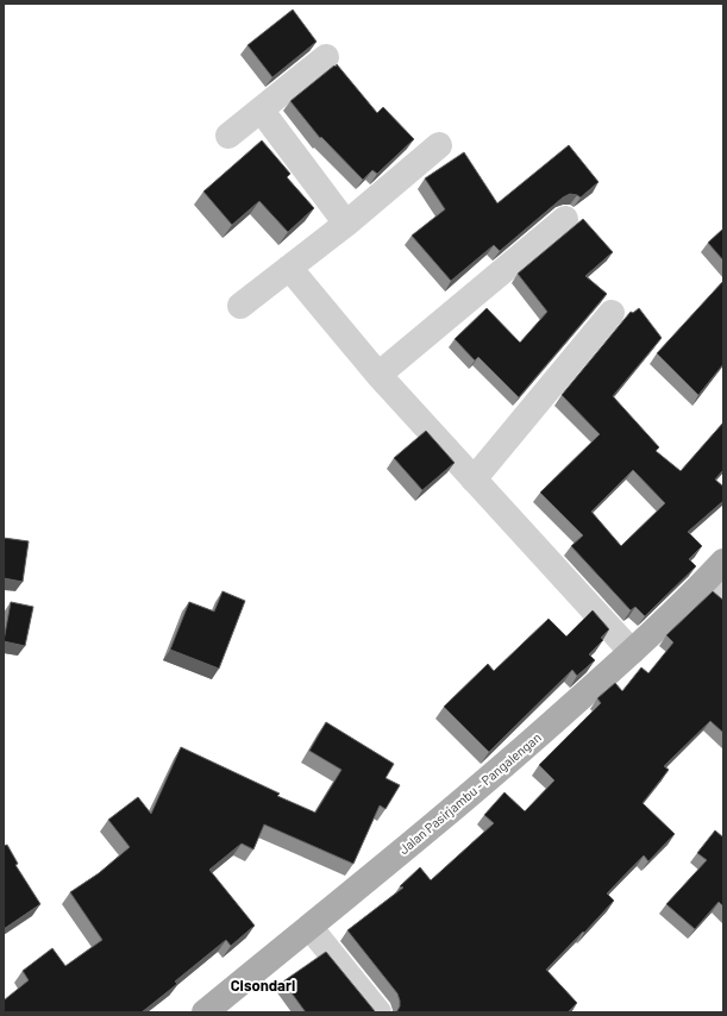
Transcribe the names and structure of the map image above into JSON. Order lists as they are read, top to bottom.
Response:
{
  "streets": {
    "main road": ["Jalan Pasirjambu - Pangalengan"]
  },
  "districts": ["Cisondari"]
}
